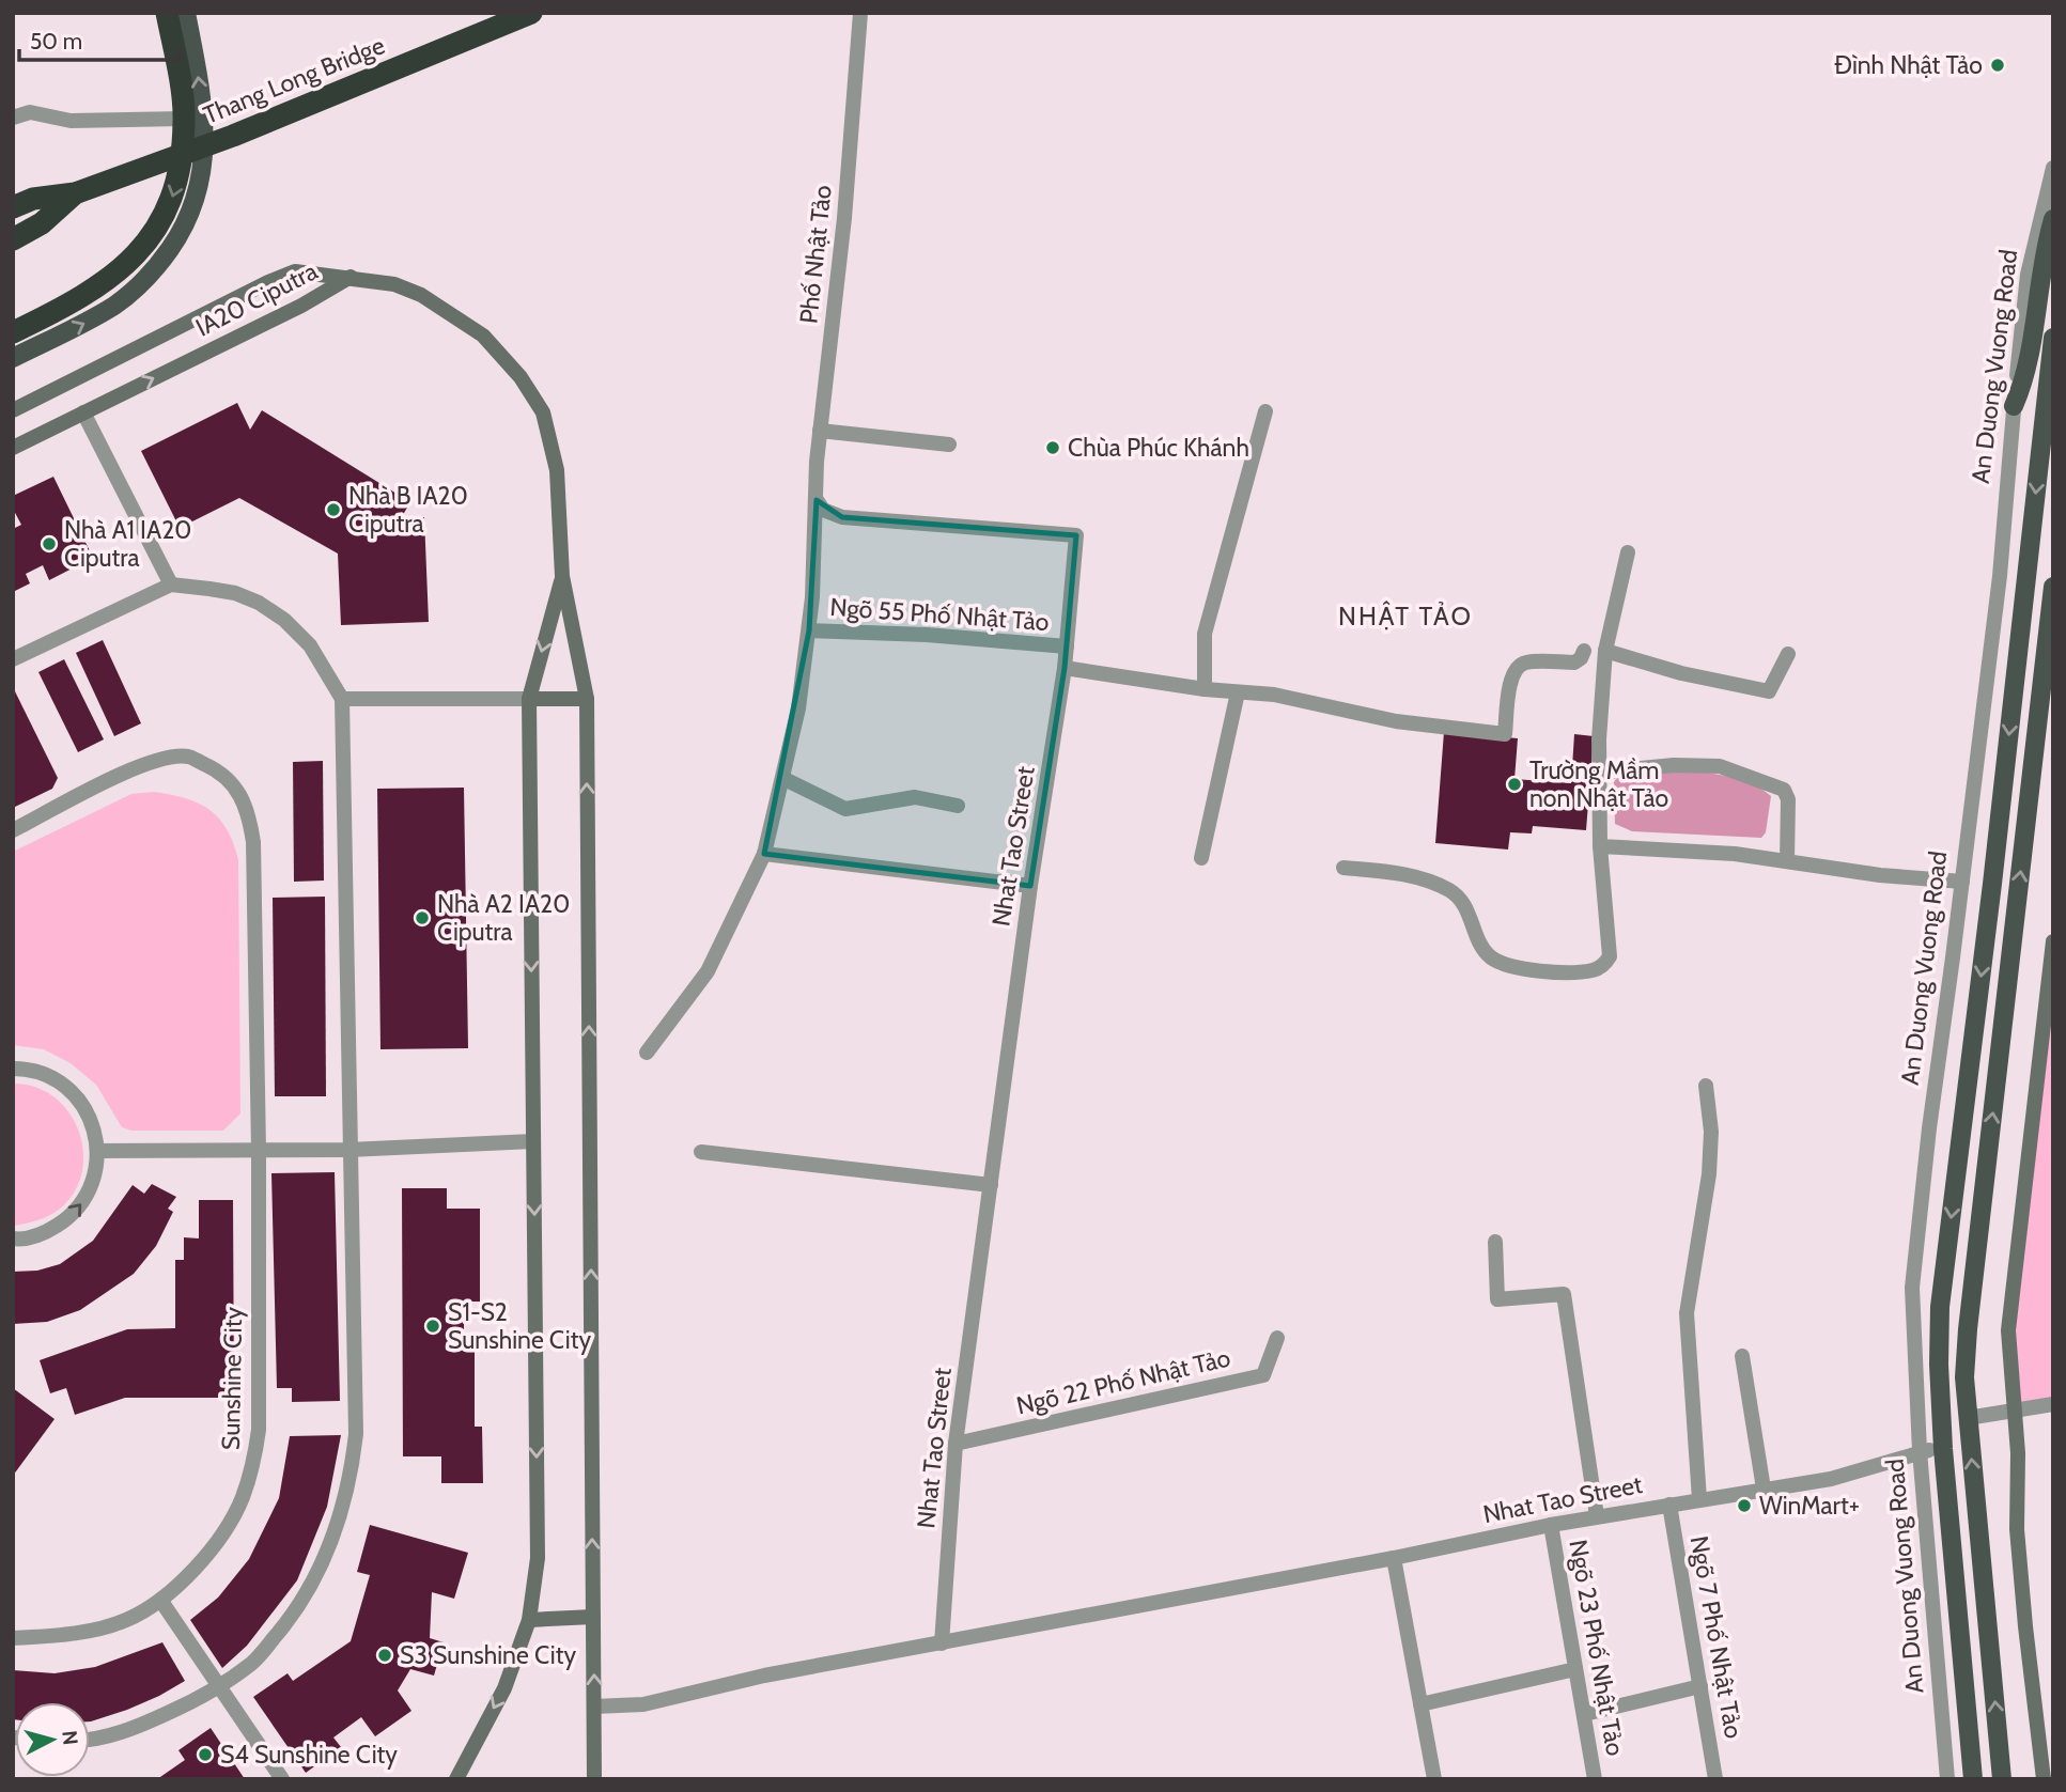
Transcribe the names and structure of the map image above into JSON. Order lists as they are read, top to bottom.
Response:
{
  "streets": {
    "highway": ["Thang Long Bridge"],
    "main road": ["An Duong Vuong Road"],
    "street": [
      "Phố Nhật Tảo",
      "IA20 Ciputra",
      "Ngõ 55 Phố Nhật Tảo",
      "Nhat Tao Street",
      "Sunshine City",
      "Ngõ 22 Phố Nhật Tảo",
      "Ngõ 7 Phố Nhật Tảo",
      "Ngõ 23 Phố Nhật Tảo"
    ]
  },
  "crossings": [
    ["Phố Nhật Tảo", "Ngõ 55 Phố Nhật Tảo"],
    ["Phố Nhật Tảo", "Nhat Tao Street"],
    ["An Duong Vuong Road", "Nhat Tao Street"],
    ["Ngõ 55 Phố Nhật Tảo", "Nhat Tao Street"],
    ["Nhat Tao Street", "Ngõ 22 Phố Nhật Tảo"],
    ["Nhat Tao Street", "Ngõ 7 Phố Nhật Tảo"],
    ["Nhat Tao Street", "Ngõ 23 Phố Nhật Tảo"]
  ],
  "districts": ["NHẬT TẢO"],
  "places": [
    "Đình Nhật Tảo",
    "Chùa Phúc Khánh",
    "Nhà B IA20 Ciputra",
    "Nhà A1 IA20 Ciputra",
    "Trường Mầm non Nhật Tảo",
    "Nhà A2 IA20 Ciputra",
    "S1-S2 Sunshine City",
    "WinMart+",
    "S3 Sunshine City",
    "S4 Sunshine City"
  ],
  "scale_bar": "50 m",
  "north": "right"
}
